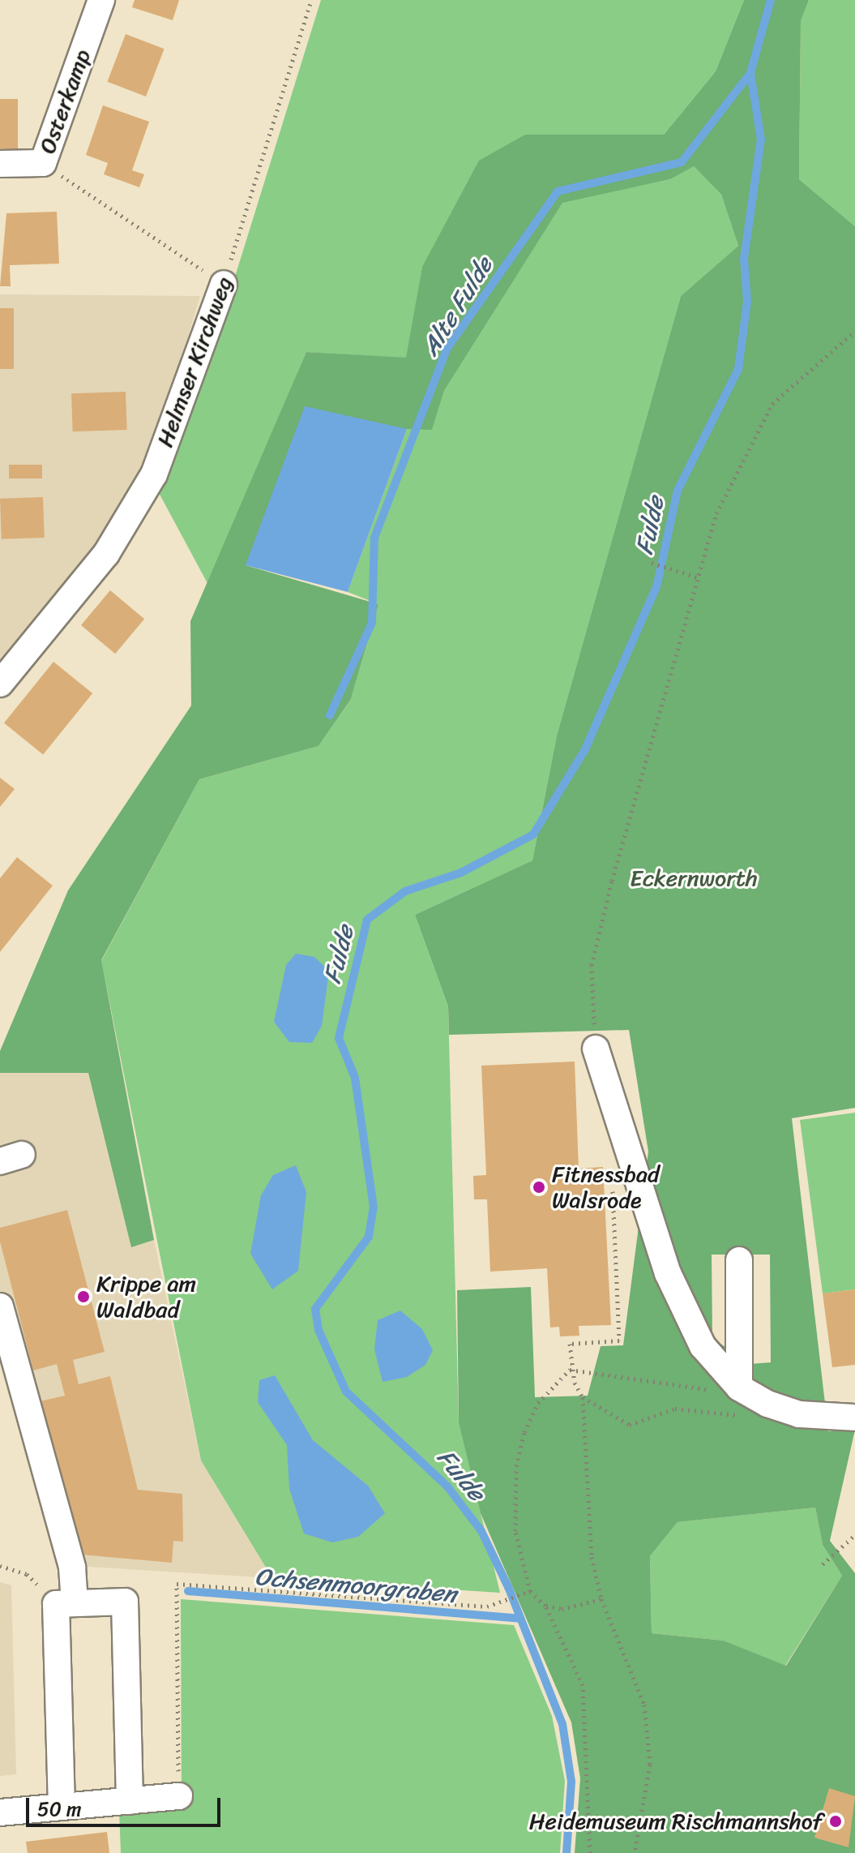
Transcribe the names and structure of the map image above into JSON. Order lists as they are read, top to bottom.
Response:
{
  "streets": {
    "street": ["Osterkamp", "Helmser Kirchweg"]
  },
  "water": ["Alte Fulde", "Fulde", "Ochsenmoorgraben"],
  "parks": ["Eckernworth"],
  "places": ["Fitnessbad Walsrode", "Krippe am Waldbad", "Heidemuseum Rischmannshof"],
  "scale_bar": "50 m"
}
